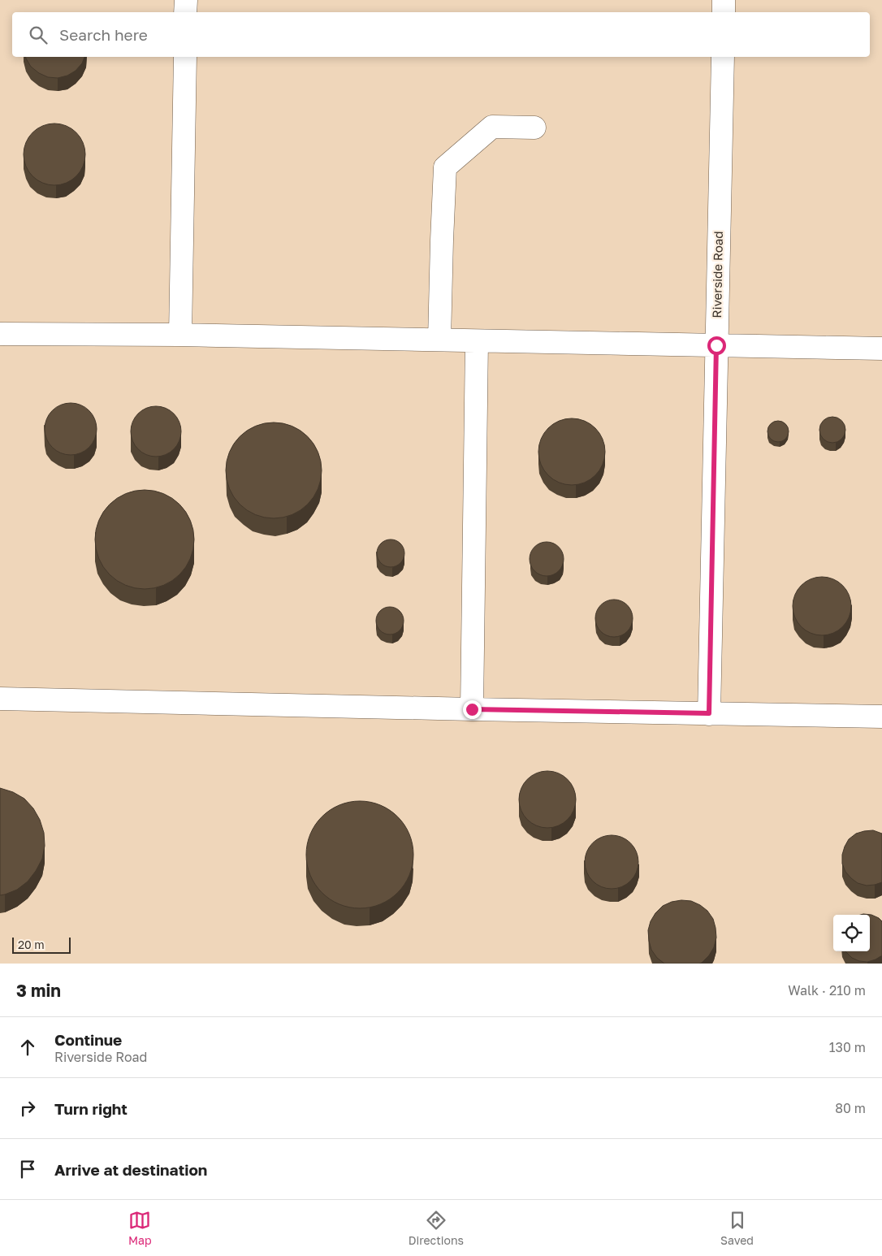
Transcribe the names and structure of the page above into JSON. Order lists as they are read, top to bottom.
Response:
{
  "streets": {
    "lane": ["Riverside Road"]
  },
  "scale_bar": "20 m",
  "page": {
    "search": "Search here",
    "scale": "20 m",
    "heading": ["3 min", "Walk · 210 m"],
    "list": [
      ["Continue", "Riverside Road", "130 m"],
      ["Turn right", "80 m"],
      "Arrive at destination"
    ],
    "nav": ["Map", "Directions", "Saved"]
  }
}
